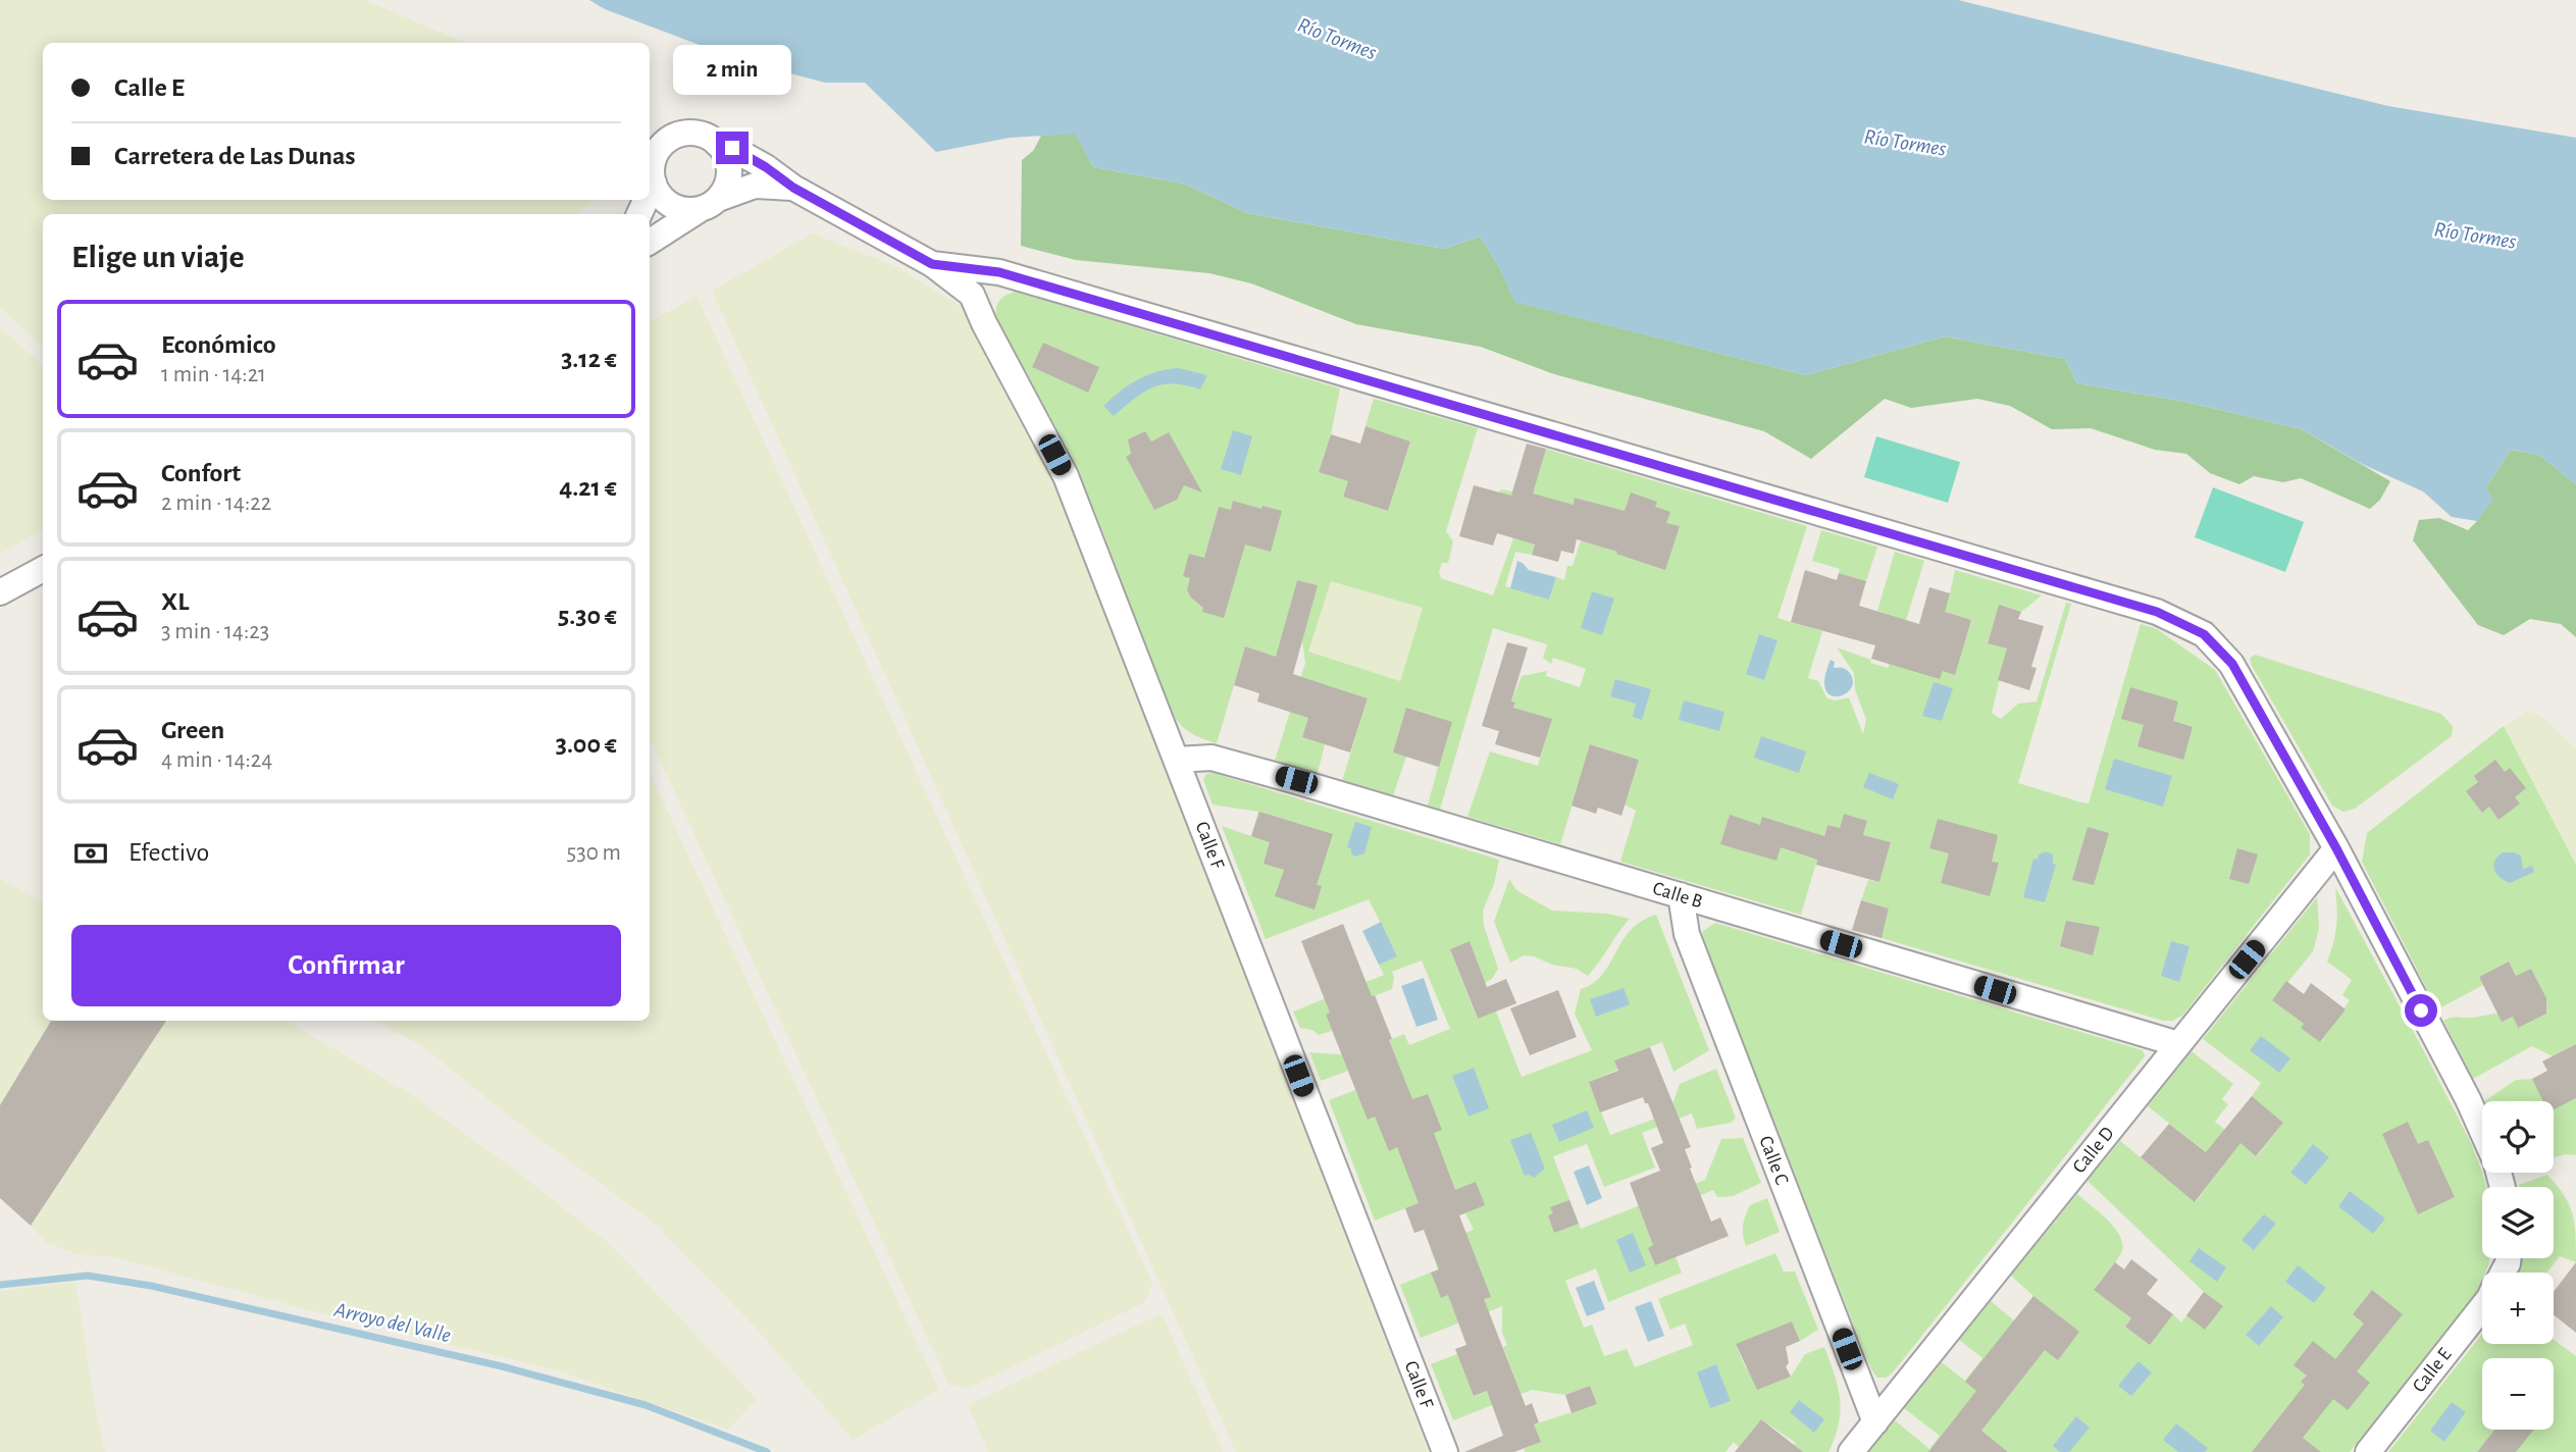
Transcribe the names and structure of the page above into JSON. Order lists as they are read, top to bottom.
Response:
{
  "streets": {
    "street": [
      "Calle F",
      "Calle B",
      "Calle D",
      "Calle C",
      "Calle E"
    ]
  },
  "crossings": [
    ["Calle F", "Calle B"],
    ["Calle B", "Calle D"],
    ["Calle B", "Calle C"],
    ["Calle D", "Calle C"]
  ],
  "water": ["Río Tormes", "Arroyo del Valle"],
  "page": {
    "banner": ["Calle E", "Carretera de Las Dunas"],
    "bubble": "2 min",
    "heading": "Elige un viaje",
    "list": [
      {
        "name": "Económico",
        "note": "1 min · 14:21",
        "value": "3.12 €"
      },
      {
        "name": "Confort",
        "note": "2 min · 14:22",
        "value": "4.21 €"
      },
      {
        "name": "XL",
        "note": "3 min · 14:23",
        "value": "5.30 €"
      },
      {
        "name": "Green",
        "note": "4 min · 14:24",
        "value": "3.00 €"
      }
    ],
    "pay": ["Efectivo", "530 m"],
    "buttons": "Confirmar",
    "map_buttons": ["+", "−"]
  }
}
